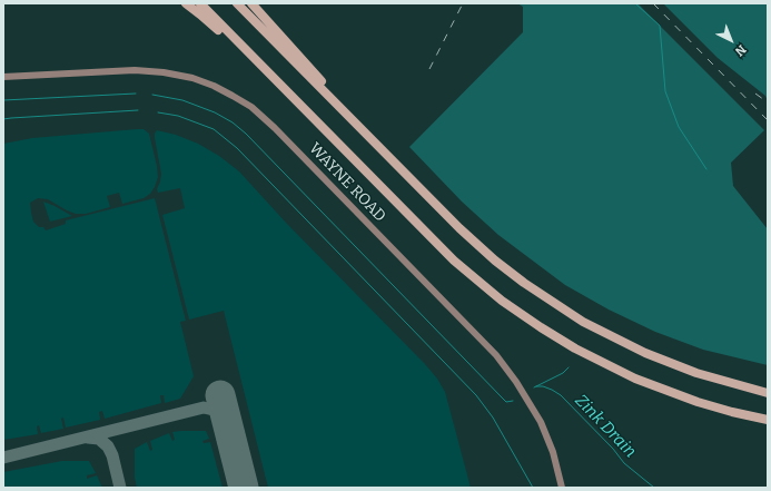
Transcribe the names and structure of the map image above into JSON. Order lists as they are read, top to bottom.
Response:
{
  "streets": {
    "main road": ["WAYNE ROAD"]
  },
  "water": ["Zink Drain"],
  "north": "bottom right"
}
